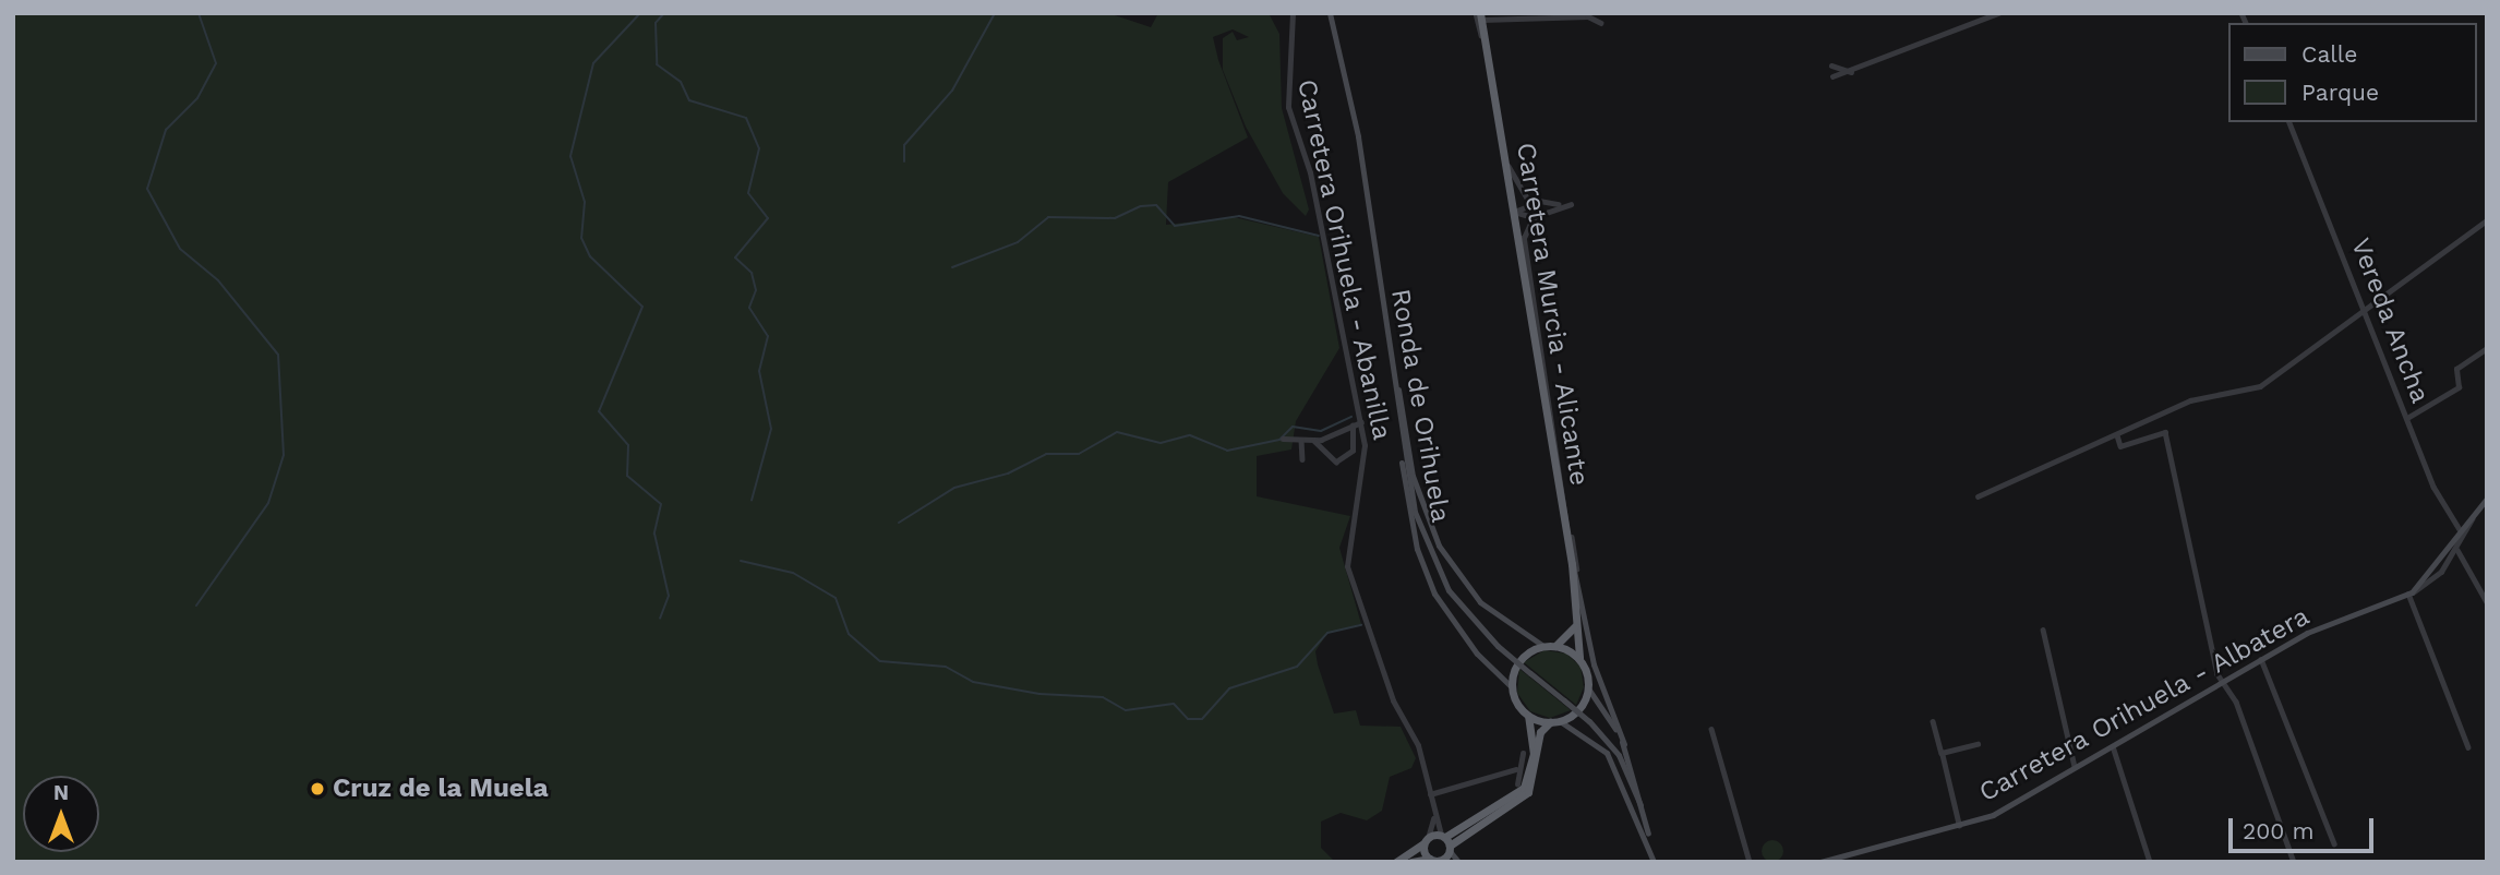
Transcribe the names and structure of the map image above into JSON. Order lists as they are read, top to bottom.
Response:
{
  "streets": {
    "highway": ["Carretera Murcia - Alicante"],
    "main road": ["Ronda de Orihuela", "Carretera Orihuela - Albatera"],
    "street": ["Carretera Orihuela - Abanilla", "Vereda Ancha"]
  },
  "crossings": [
    ["Vereda Ancha", "Carretera Orihuela - Albatera"]
  ],
  "places": ["Cruz de la Muela"],
  "legend": ["Calle", "Parque"],
  "scale_bar": "200 m",
  "north": "top"
}
